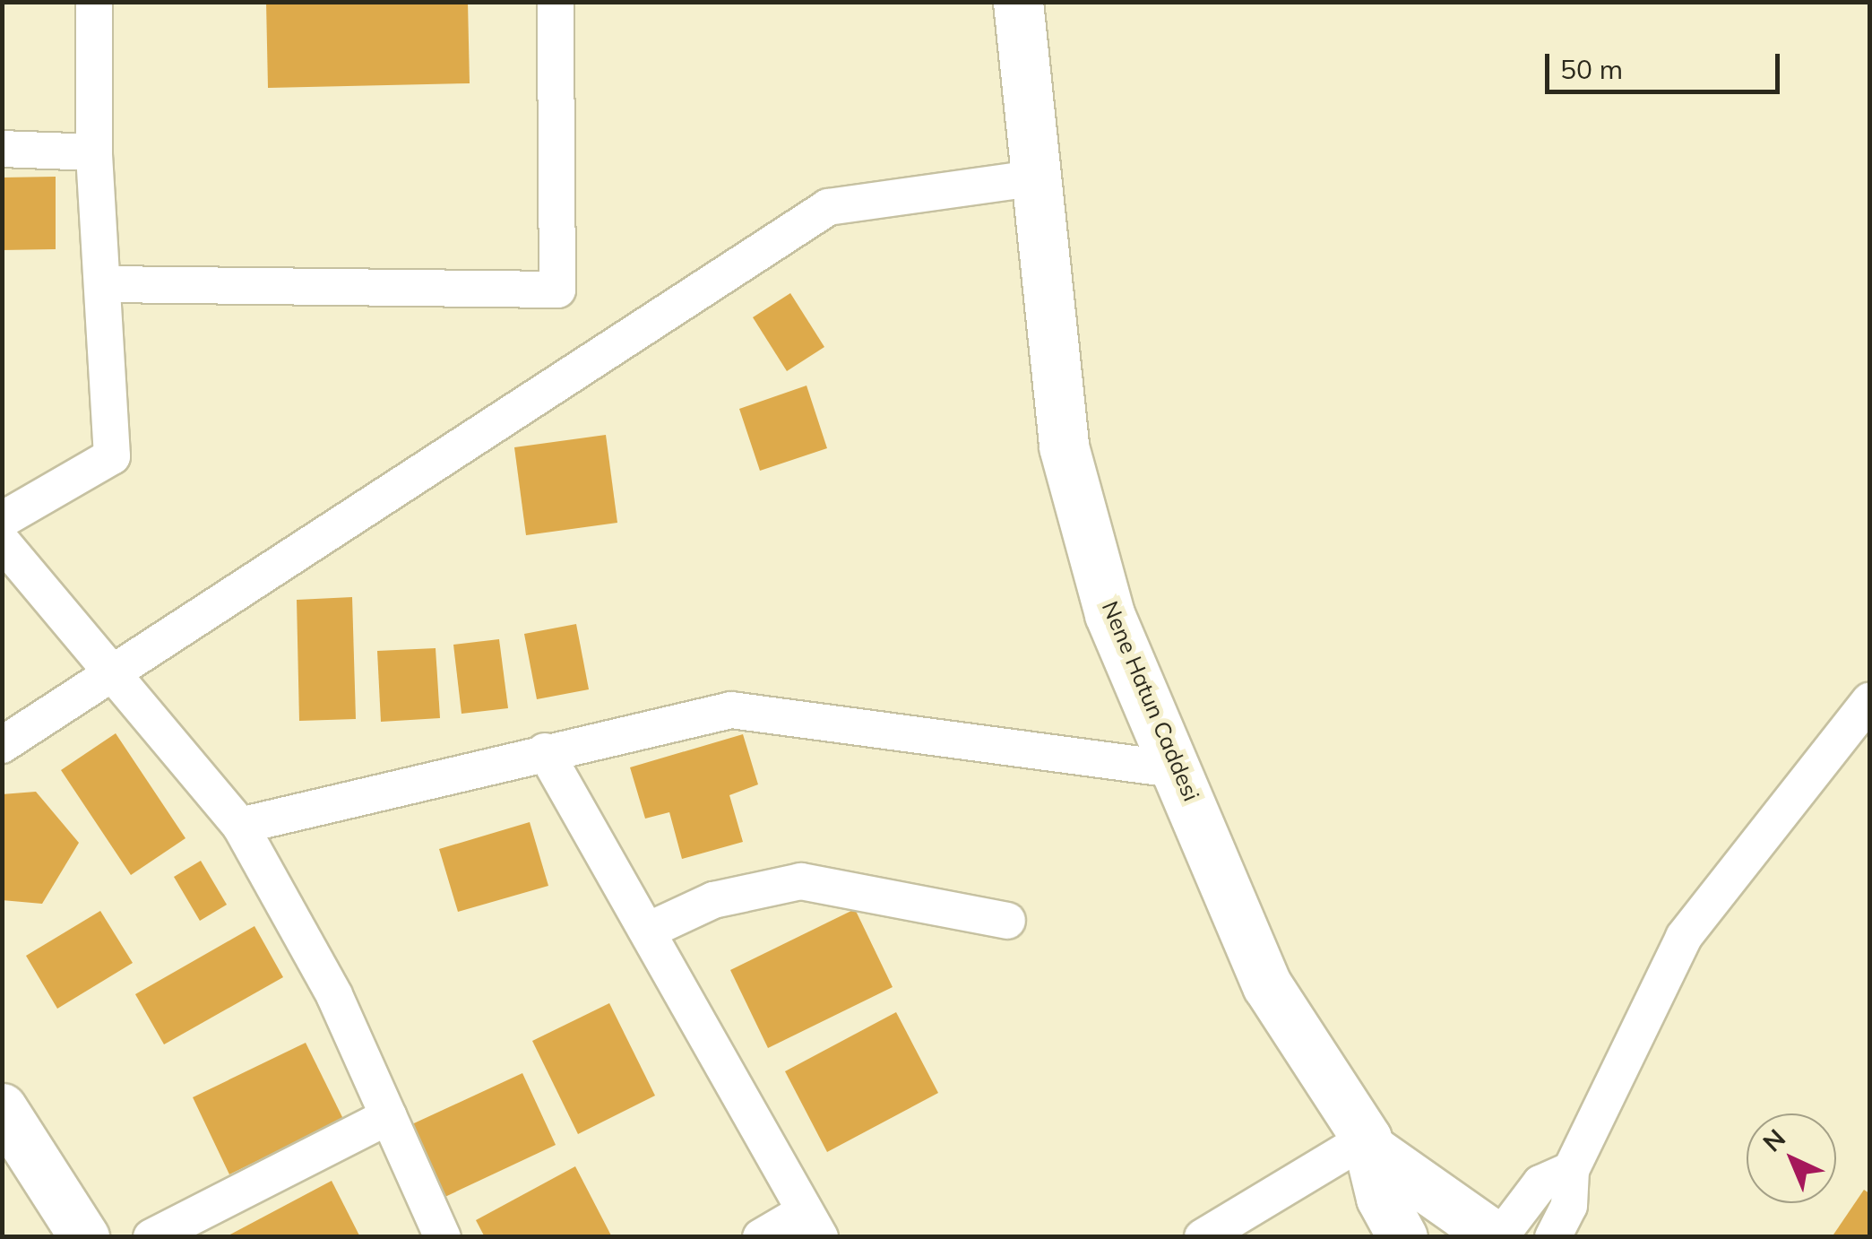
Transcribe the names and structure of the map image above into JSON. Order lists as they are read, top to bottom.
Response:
{
  "streets": {
    "street": ["Nene Hatun Caddesi"]
  },
  "scale_bar": "50 m",
  "north": "top left"
}
